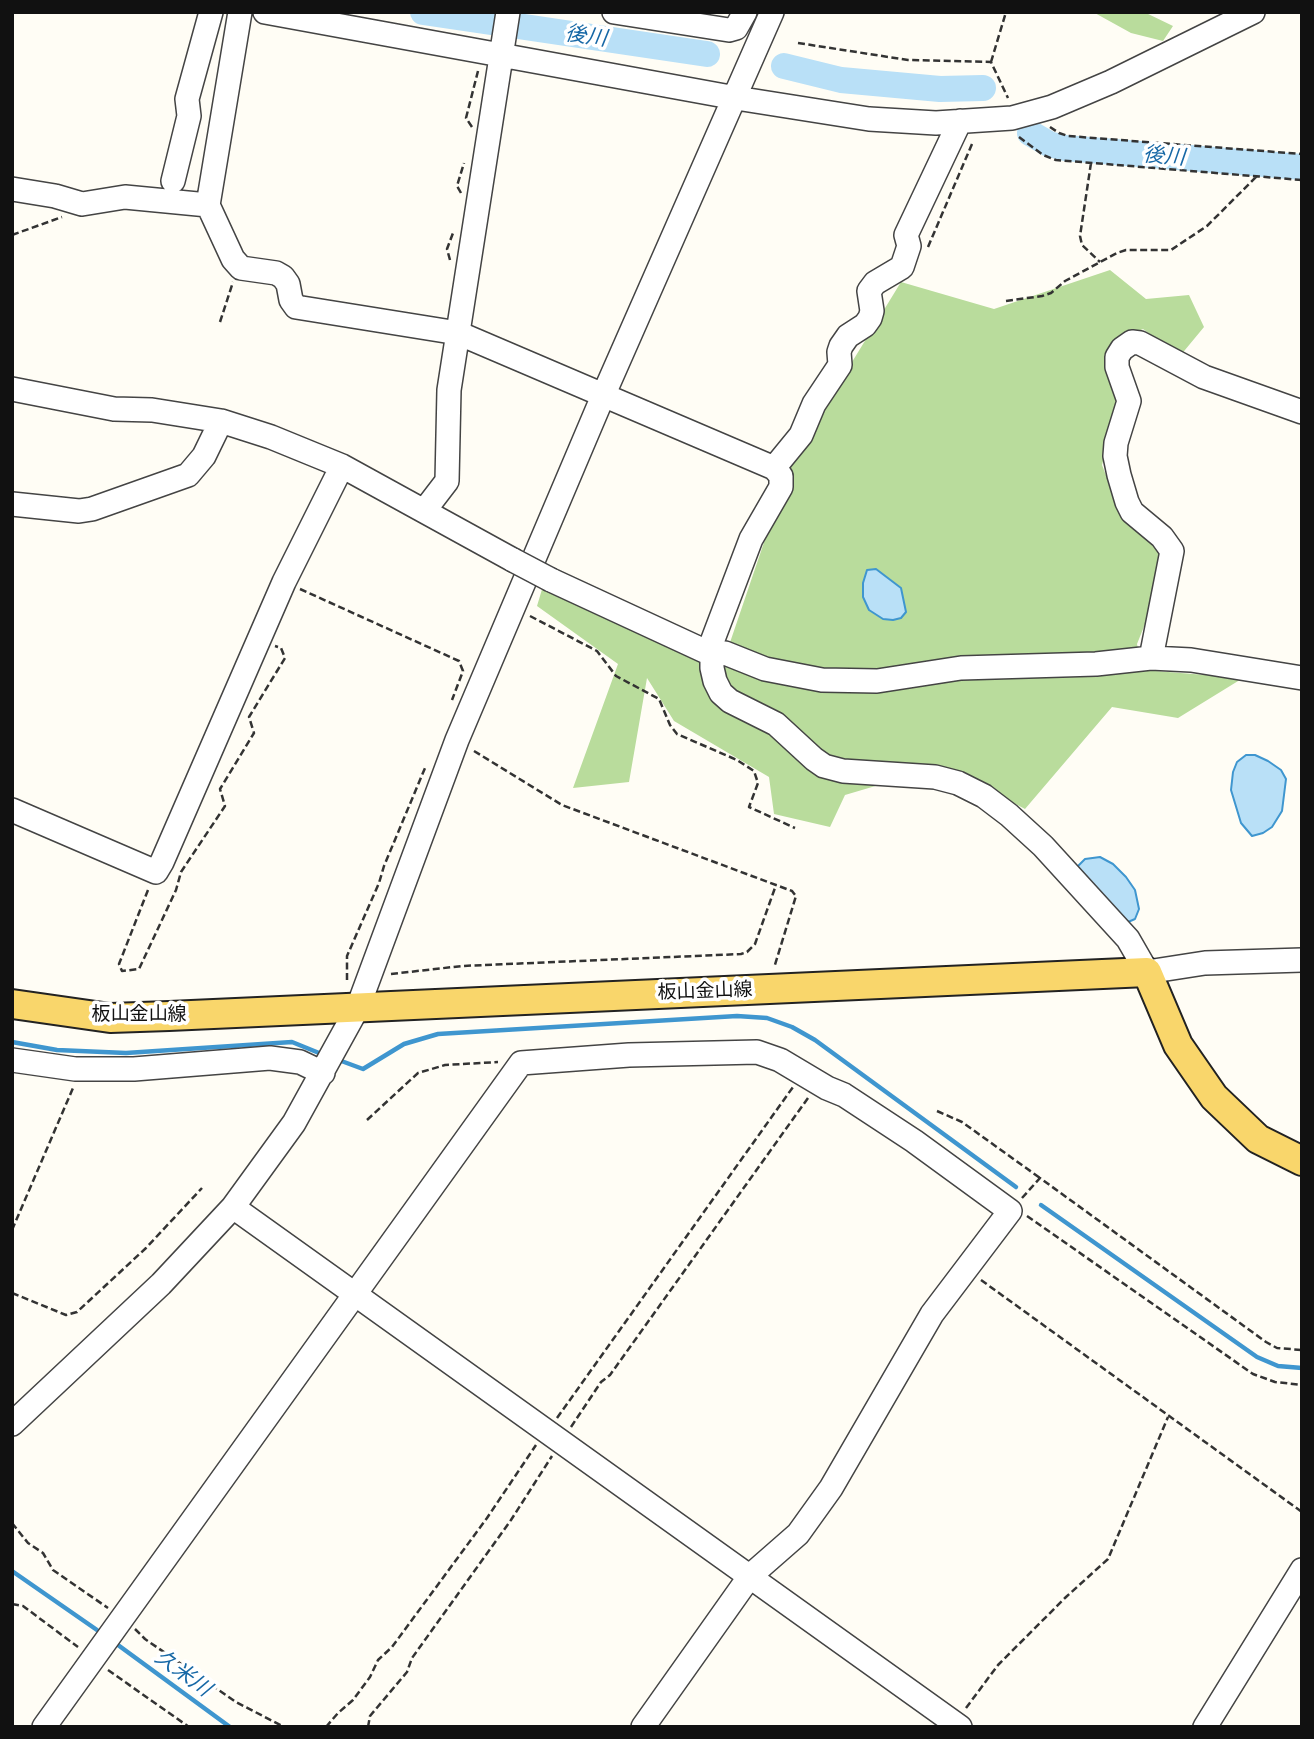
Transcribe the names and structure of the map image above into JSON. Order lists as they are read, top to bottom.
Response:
{
  "streets": {
    "main road": ["板山金山線"]
  },
  "water": ["後川", "久米川"]
}
